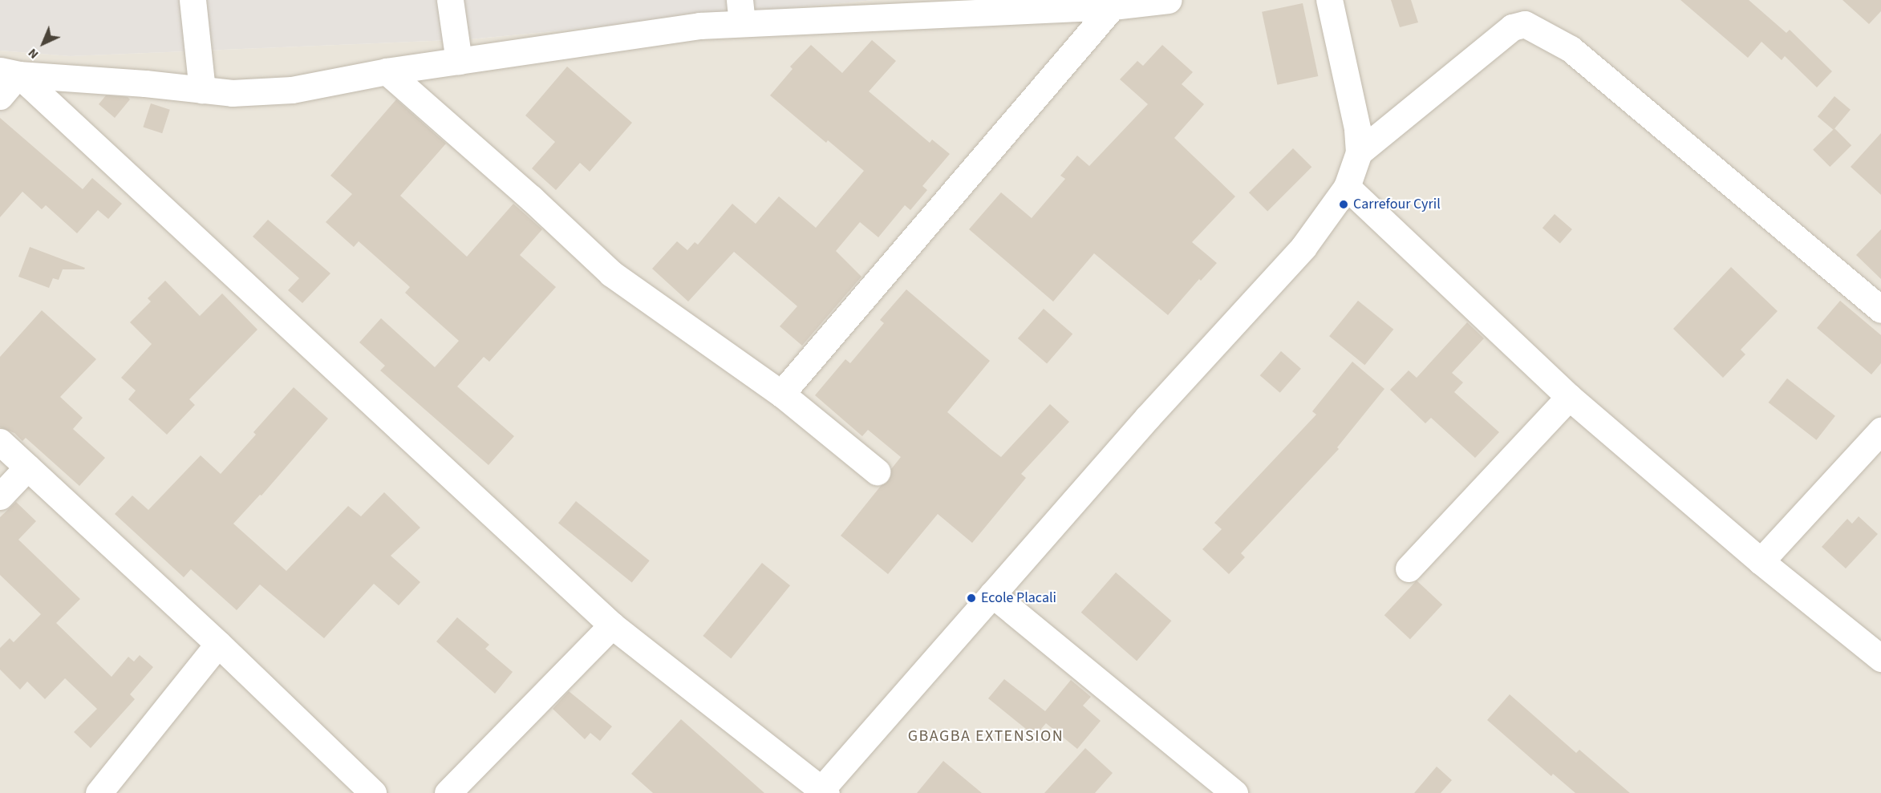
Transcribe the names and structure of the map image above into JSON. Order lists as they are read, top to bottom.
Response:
{
  "districts": ["GBAGBA EXTENSION"],
  "places": ["Carrefour Cyril", "Ecole Placali"],
  "north": "bottom left"
}
